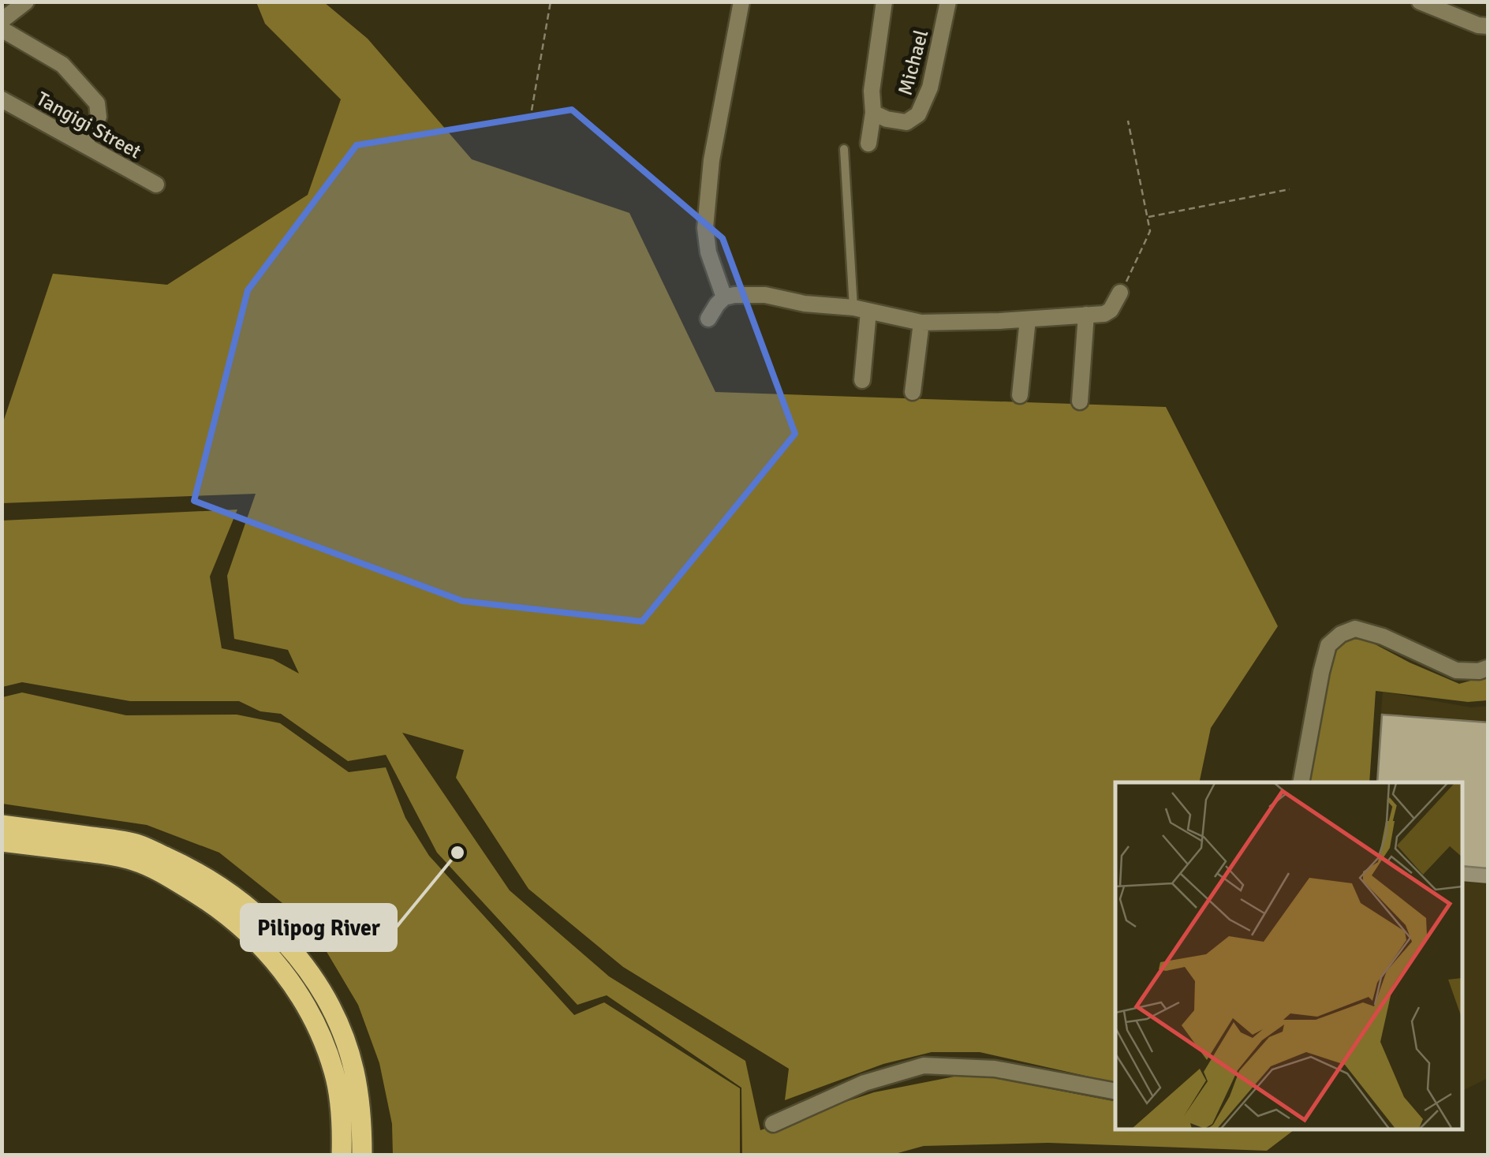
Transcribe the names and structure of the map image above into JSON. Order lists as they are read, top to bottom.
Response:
{
  "streets": {
    "street": ["Michael", "Tangigi Street"]
  },
  "places": ["Pilipog River"]
}
